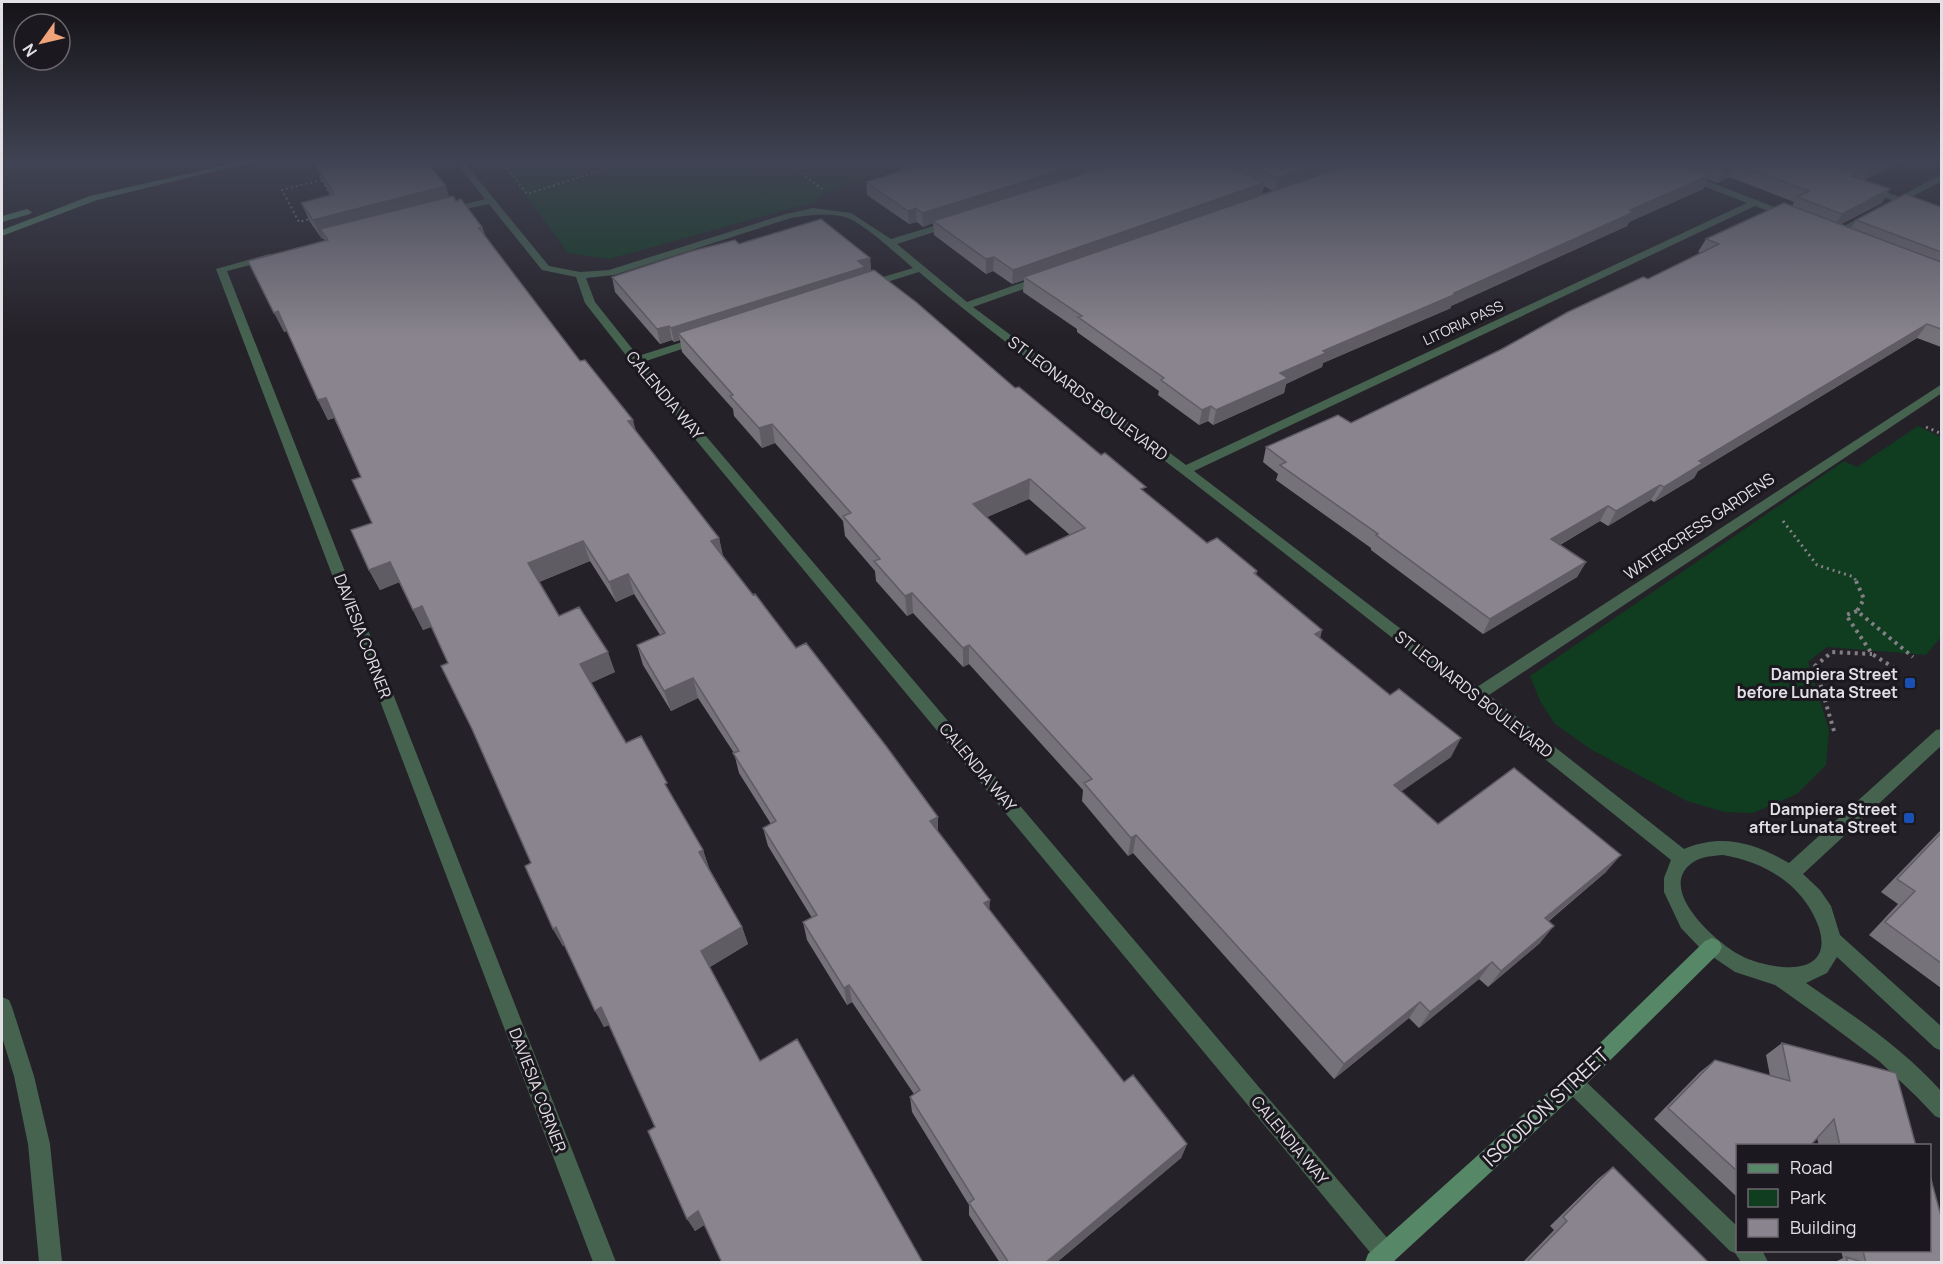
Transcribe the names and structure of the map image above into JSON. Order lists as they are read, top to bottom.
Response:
{
  "streets": {
    "street": [
      "LITORIA PASS",
      "CALENDIA WAY",
      "ST LEONARDS BOULEVARD",
      "WATERCRESS GARDENS",
      "DAVIESIA CORNER",
      "ISOODON STREET"
    ]
  },
  "crossings": [
    ["LITORIA PASS", "ST LEONARDS BOULEVARD"],
    ["CALENDIA WAY", "ST LEONARDS BOULEVARD"],
    ["CALENDIA WAY", "ISOODON STREET"],
    ["ST LEONARDS BOULEVARD", "WATERCRESS GARDENS"],
    ["ST LEONARDS BOULEVARD", "ISOODON STREET"]
  ],
  "places": {
    "transit": ["Dampiera Street before Lunata Street", "Dampiera Street after Lunata Street"]
  },
  "legend": ["Road", "Park", "Building"],
  "north": "bottom left"
}
